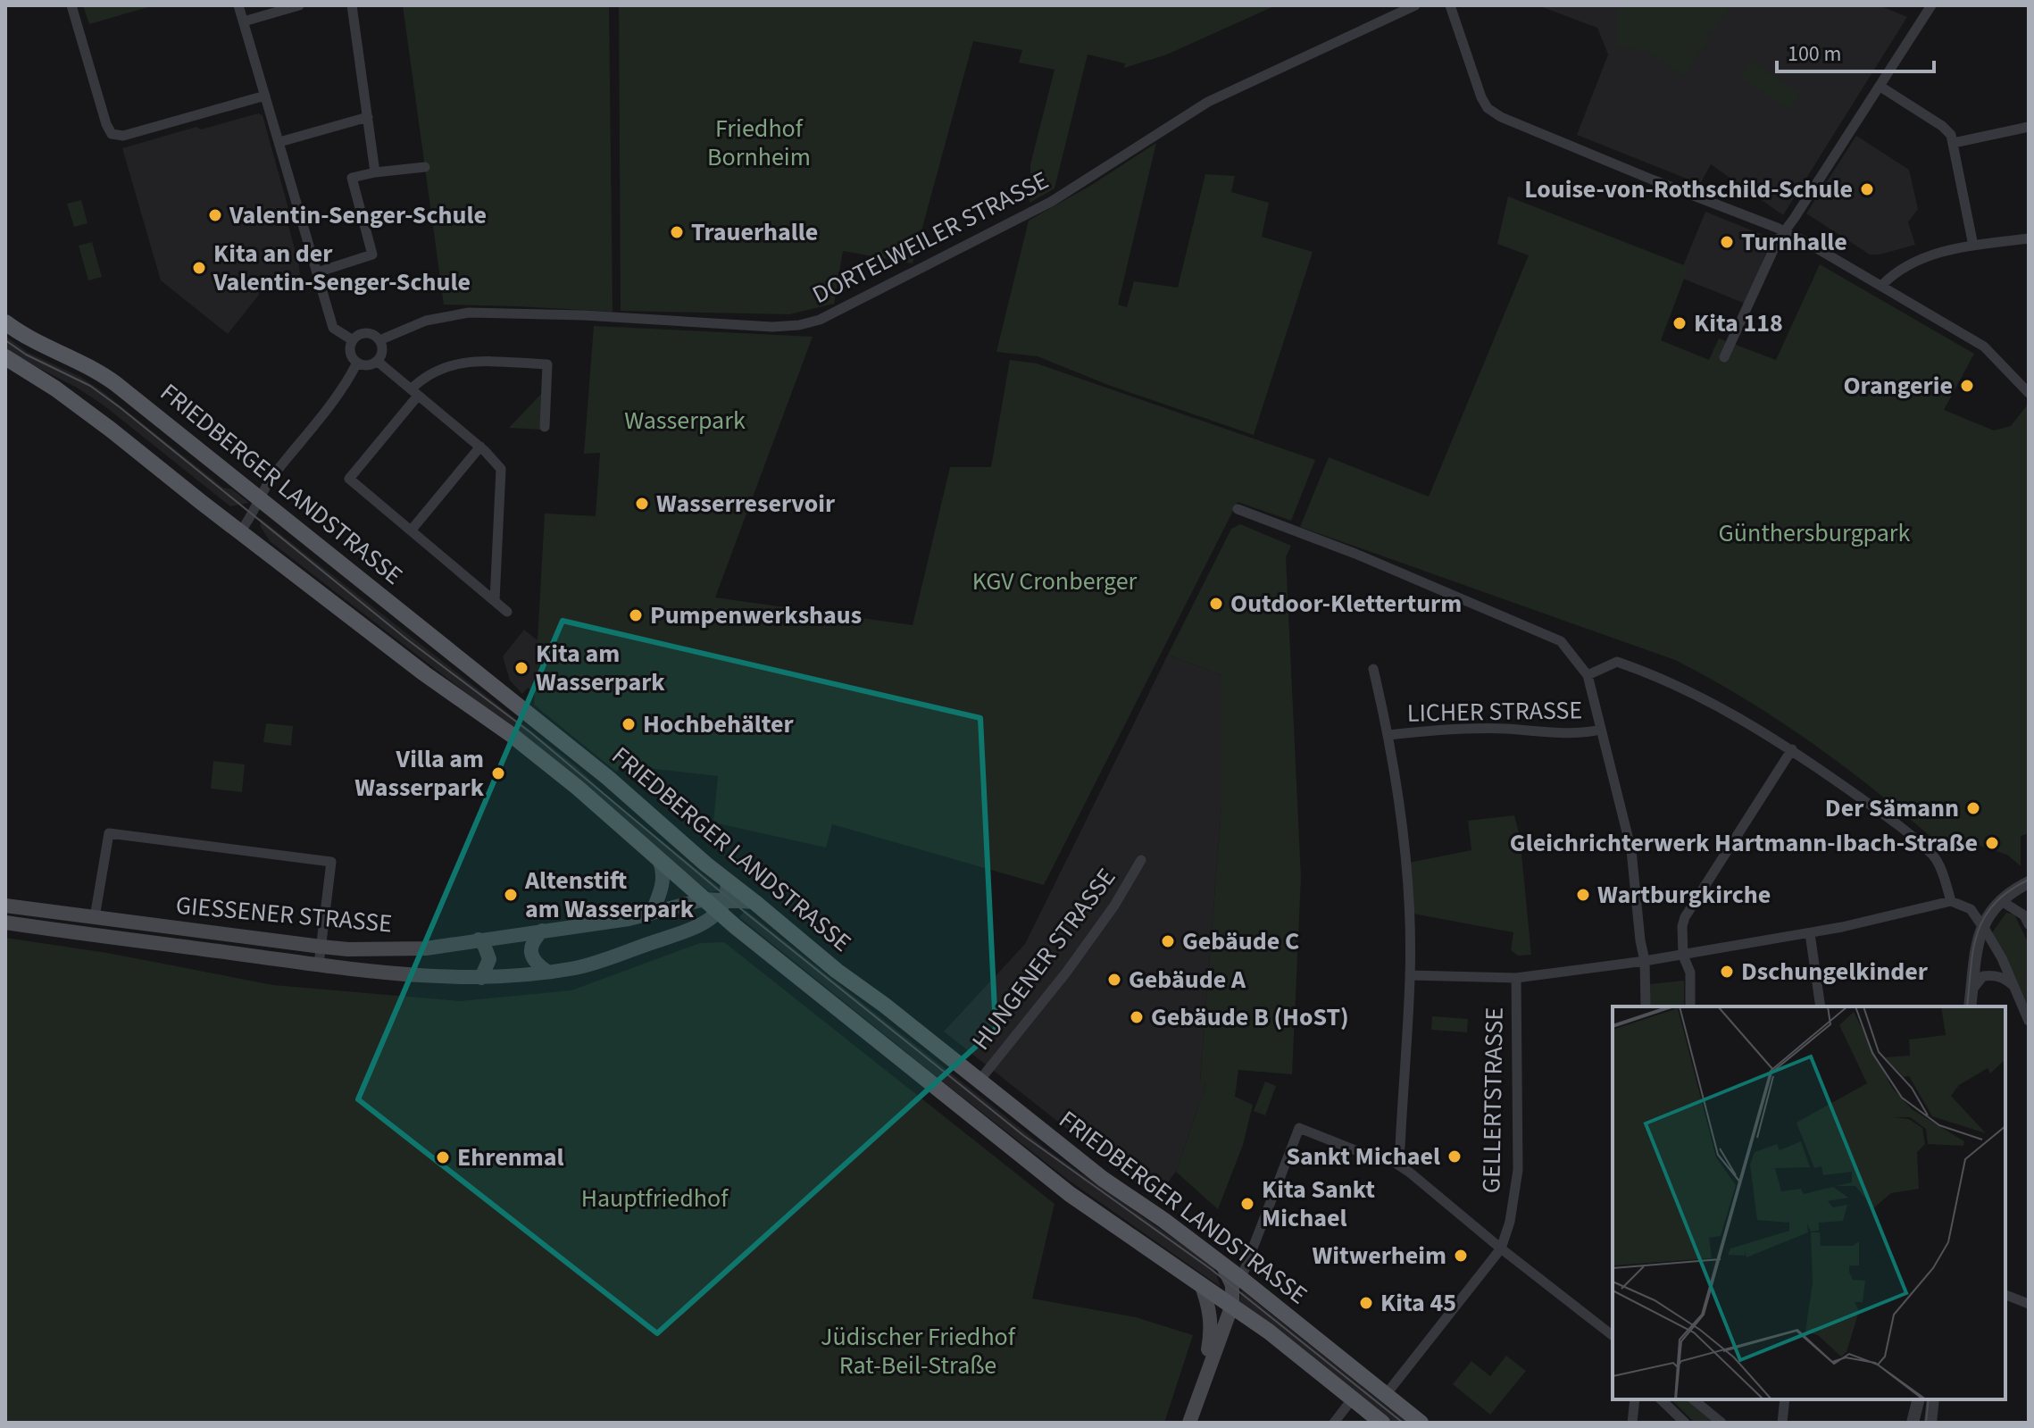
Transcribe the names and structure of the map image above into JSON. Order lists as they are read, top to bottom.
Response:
{
  "streets": {
    "main road": ["FRIEDBERGER LANDSTRASSE", "GIESSENER STRASSE"],
    "street": [
      "DORTELWEILER STRASSE",
      "LICHER STRASSE",
      "HUNGENER STRASSE",
      "GELLERTSTRASSE"
    ]
  },
  "crossings": [
    ["FRIEDBERGER LANDSTRASSE", "GIESSENER STRASSE"],
    ["FRIEDBERGER LANDSTRASSE", "HUNGENER STRASSE"],
    ["FRIEDBERGER LANDSTRASSE", "GELLERTSTRASSE"]
  ],
  "parks": [
    "Friedhof Bornheim",
    "Wasserpark",
    "Günthersburgpark",
    "KGV Cronberger",
    "Hauptfriedhof",
    "Jüdischer Friedhof Rat-Beil-Straße"
  ],
  "places": [
    "Louise-von-Rothschild-Schule",
    "Valentin-Senger-Schule",
    "Trauerhalle",
    "Turnhalle",
    "Kita an der Valentin-Senger-Schule",
    "Kita 118",
    "Orangerie",
    "Wasserreservoir",
    "Outdoor-Kletterturm",
    "Pumpenwerkshaus",
    "Kita am Wasserpark",
    "Hochbehälter",
    "Villa am Wasserpark",
    "Der Sämann",
    "Gleichrichterwerk Hartmann-Ibach-Straße",
    "Altenstift am Wasserpark",
    "Wartburgkirche",
    "Gebäude C",
    "Dschungelkinder",
    "Gebäude A",
    "Gebäude B (HoST)",
    "Sankt Michael",
    "Ehrenmal",
    "Kita Sankt Michael",
    "Witwerheim",
    "Kita 45"
  ],
  "scale_bar": "100 m"
}
